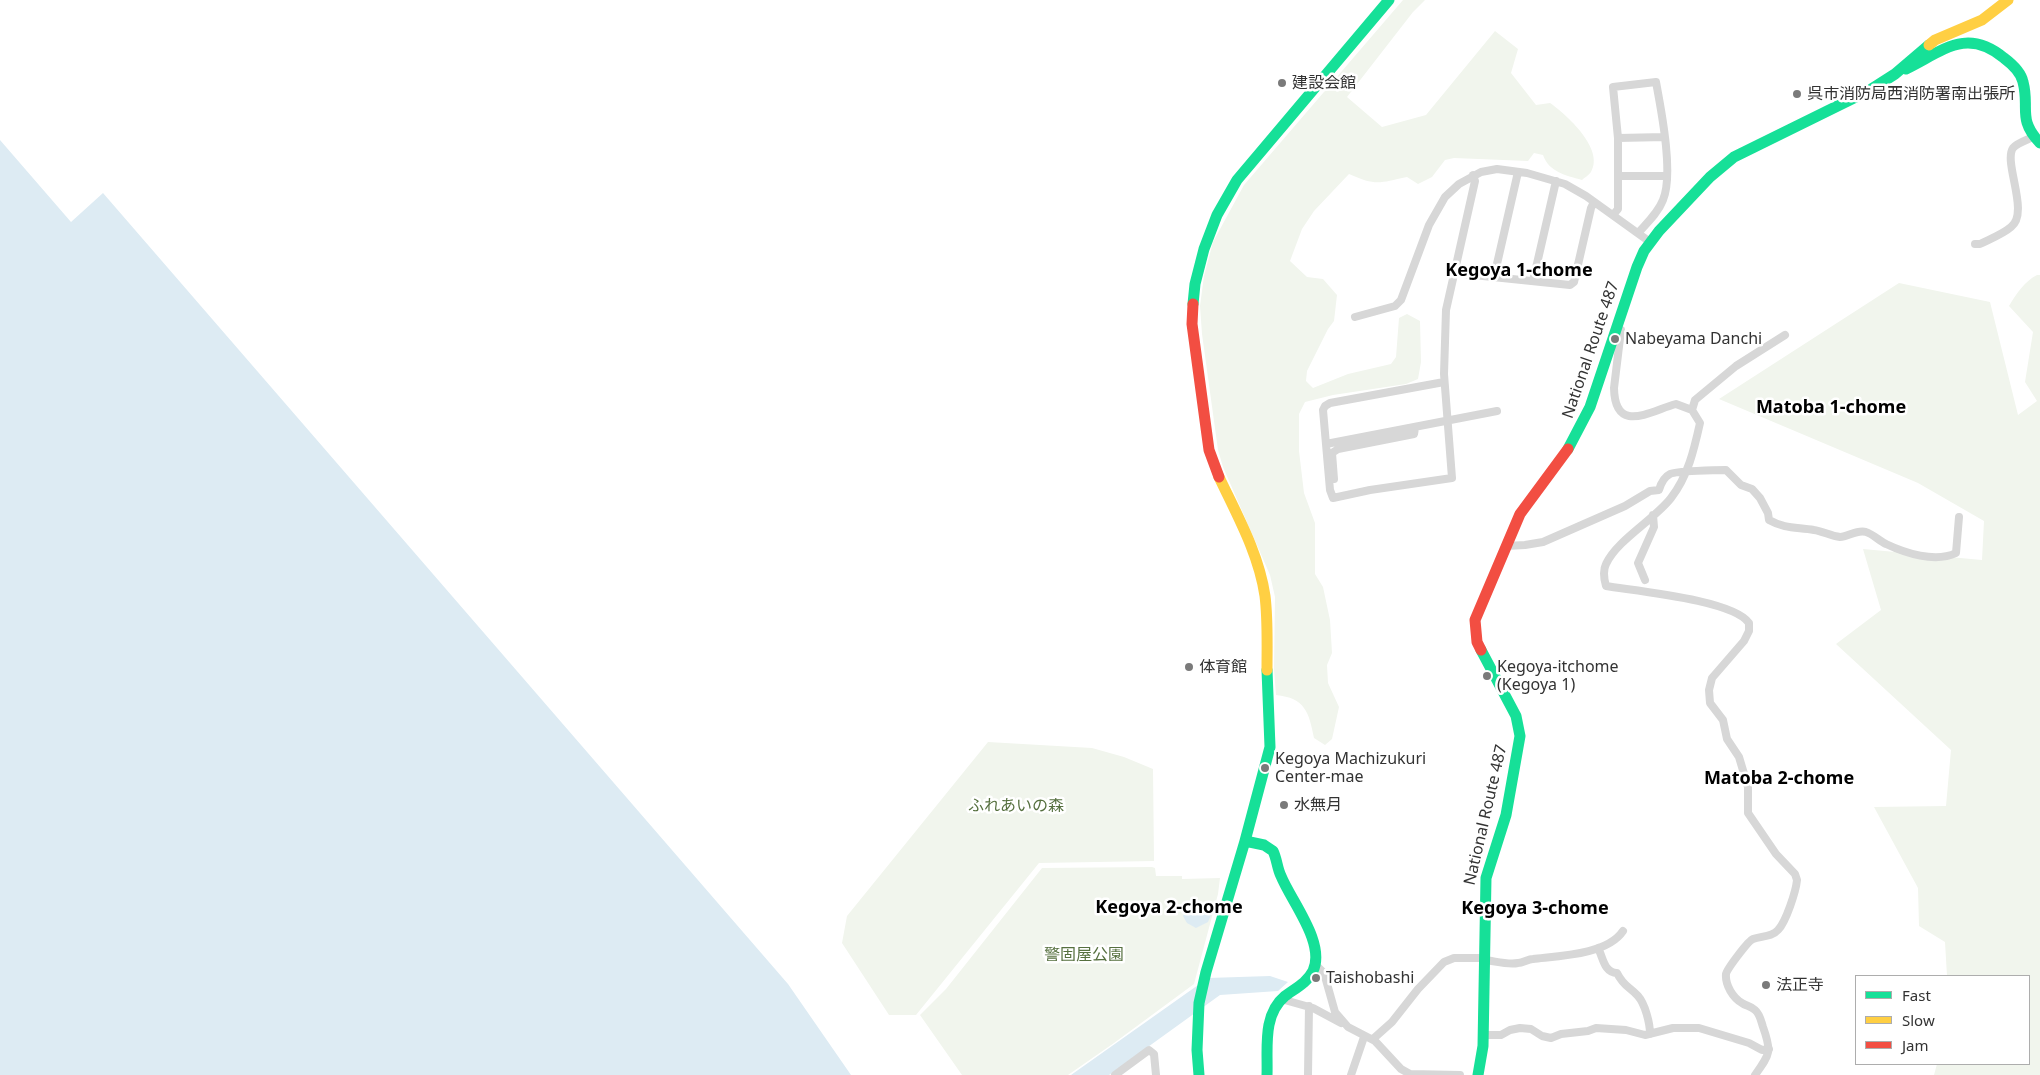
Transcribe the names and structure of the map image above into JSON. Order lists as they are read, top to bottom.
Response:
{
  "streets": {
    "main road": ["National Route 487"]
  },
  "districts": [
    "Kegoya 1-chome",
    "Matoba 1-chome",
    "Matoba 2-chome",
    "Kegoya 2-chome",
    "Kegoya 3-chome"
  ],
  "parks": ["ふれあいの森", "警固屋公園"],
  "places": [
    "建設会館",
    "呉市消防局西消防署南出張所",
    "Nabeyama Danchi",
    "体育館",
    "Kegoya-itchome (Kegoya 1)",
    "Kegoya Machizukuri Center-mae",
    "水無月",
    "Taishobashi",
    "法正寺"
  ],
  "legend": ["Fast", "Slow", "Jam"]
}
